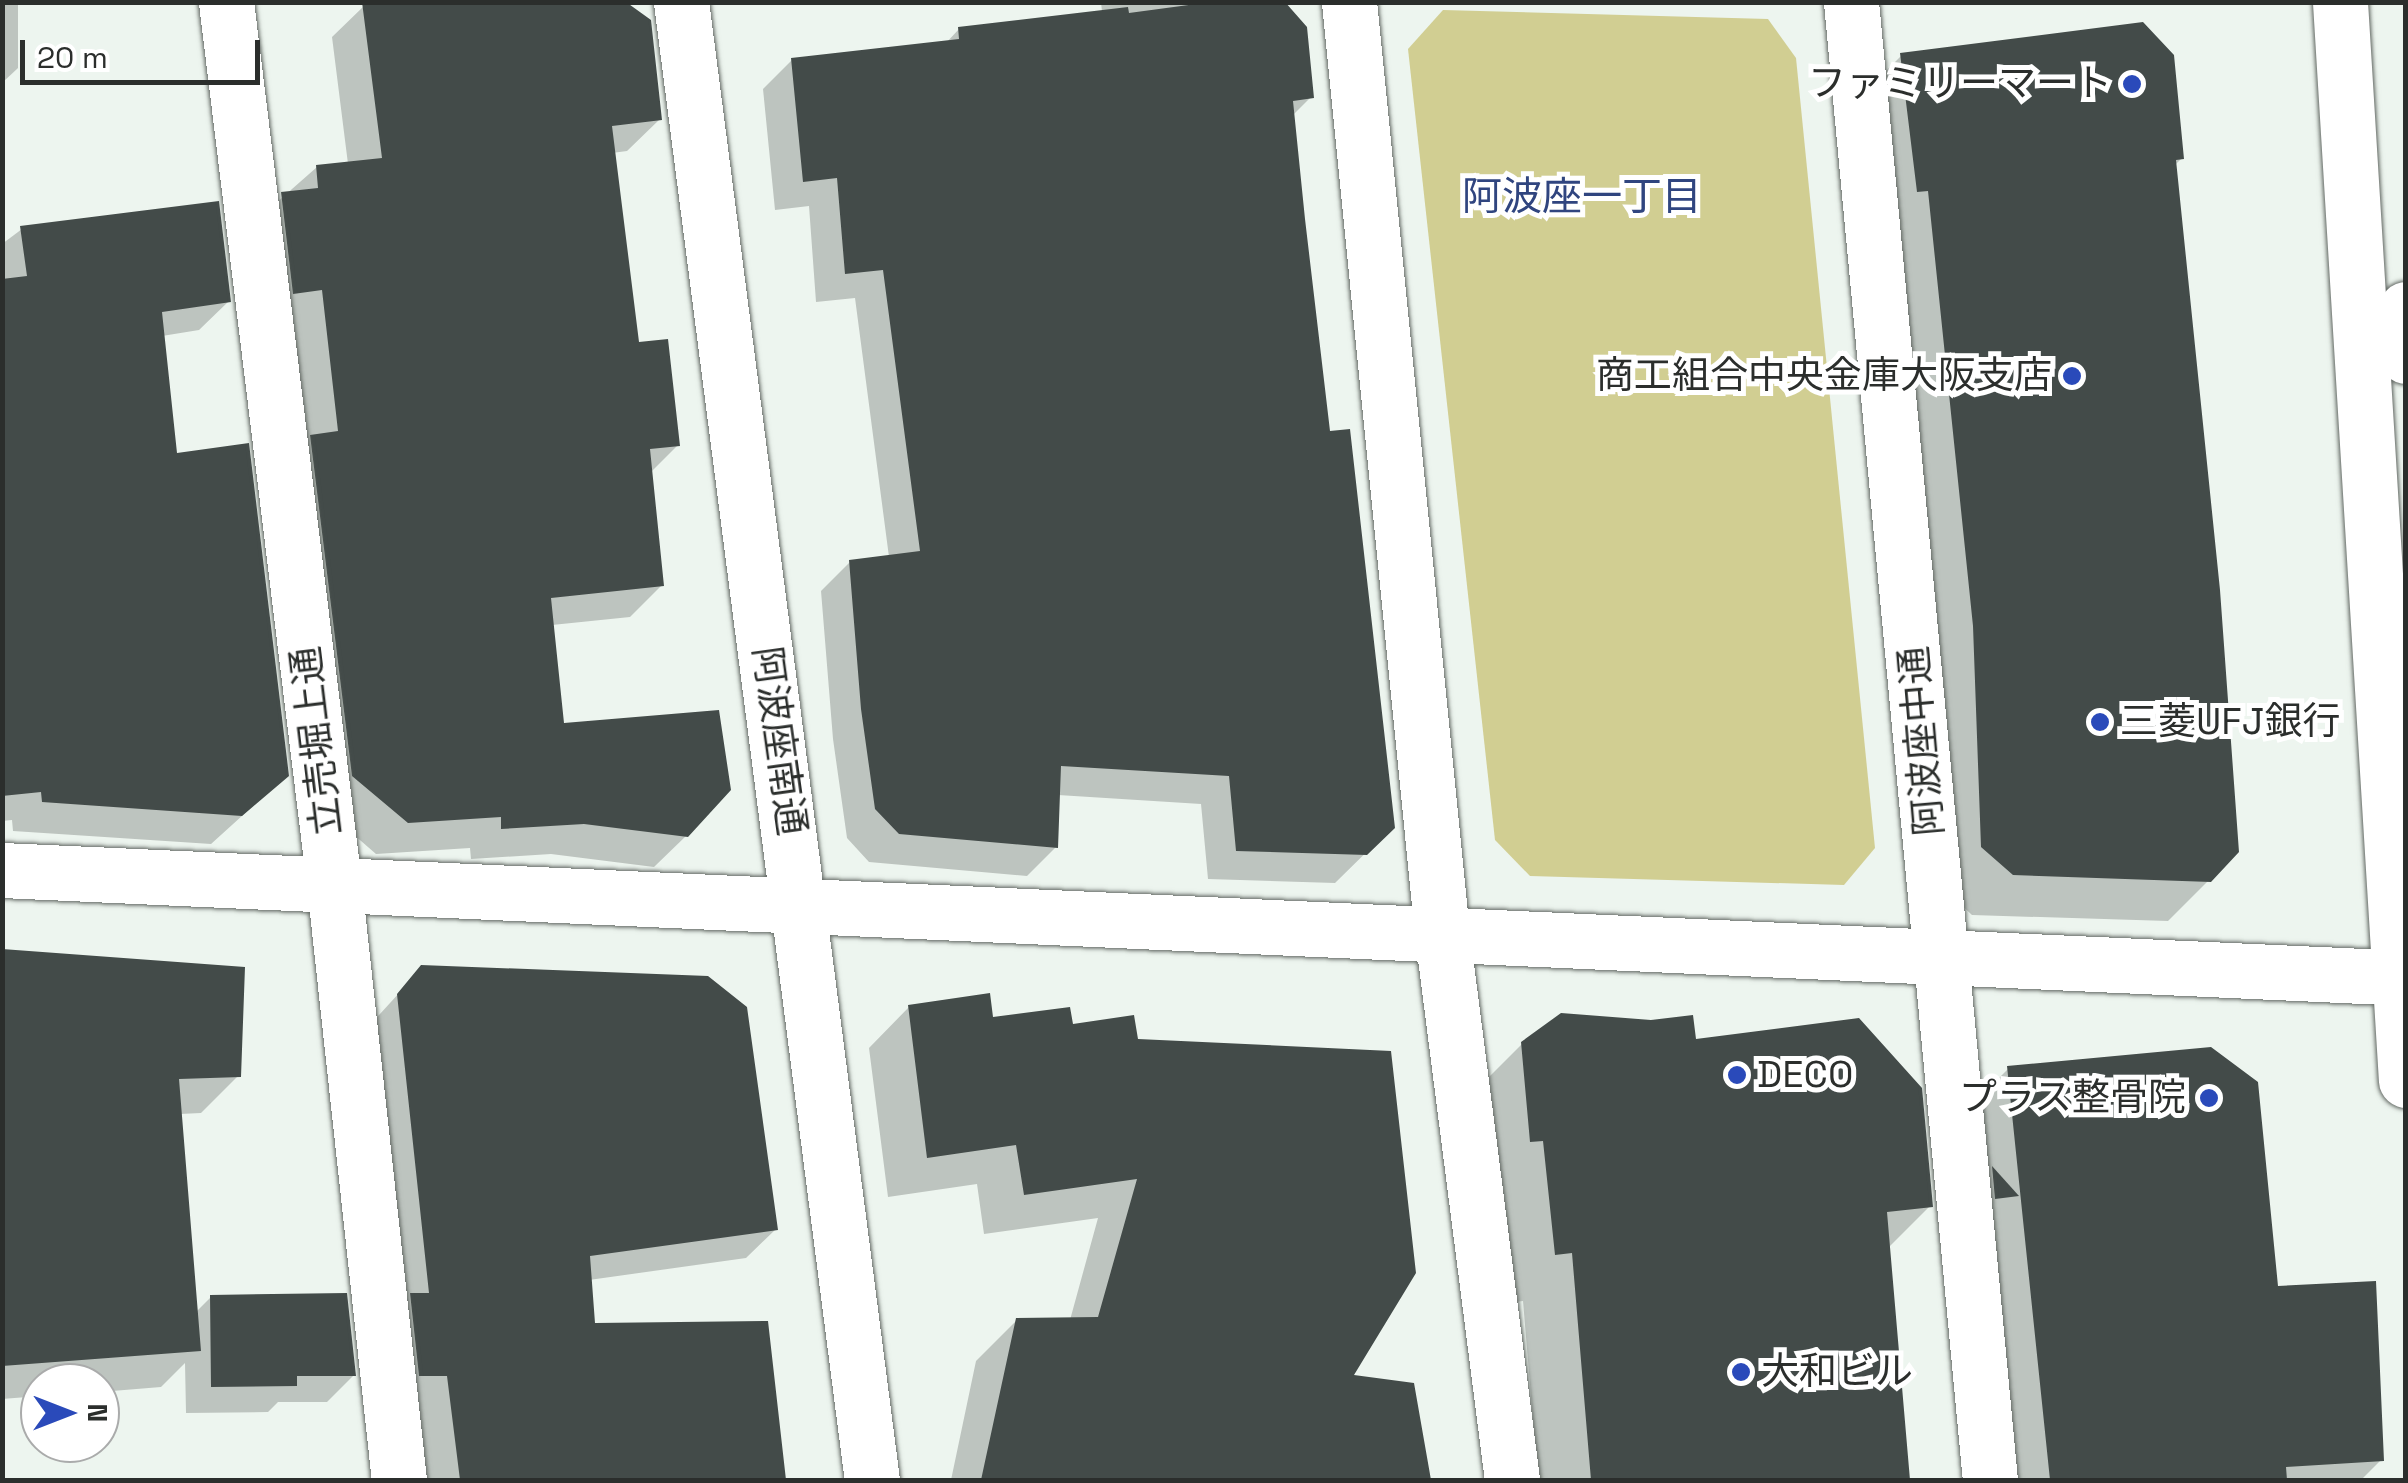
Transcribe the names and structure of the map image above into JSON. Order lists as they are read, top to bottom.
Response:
{
  "streets": {
    "main road": ["立売堀上通", "阿波座南通", "阿波座中通"]
  },
  "districts": ["阿波座一丁目"],
  "places": [
    "ファミリーマート",
    "商工組合中央金庫大阪支店",
    "三菱UFJ銀行",
    "DECO",
    "プラス整骨院",
    "大和ビル"
  ],
  "scale_bar": "20 m",
  "north": "right"
}
